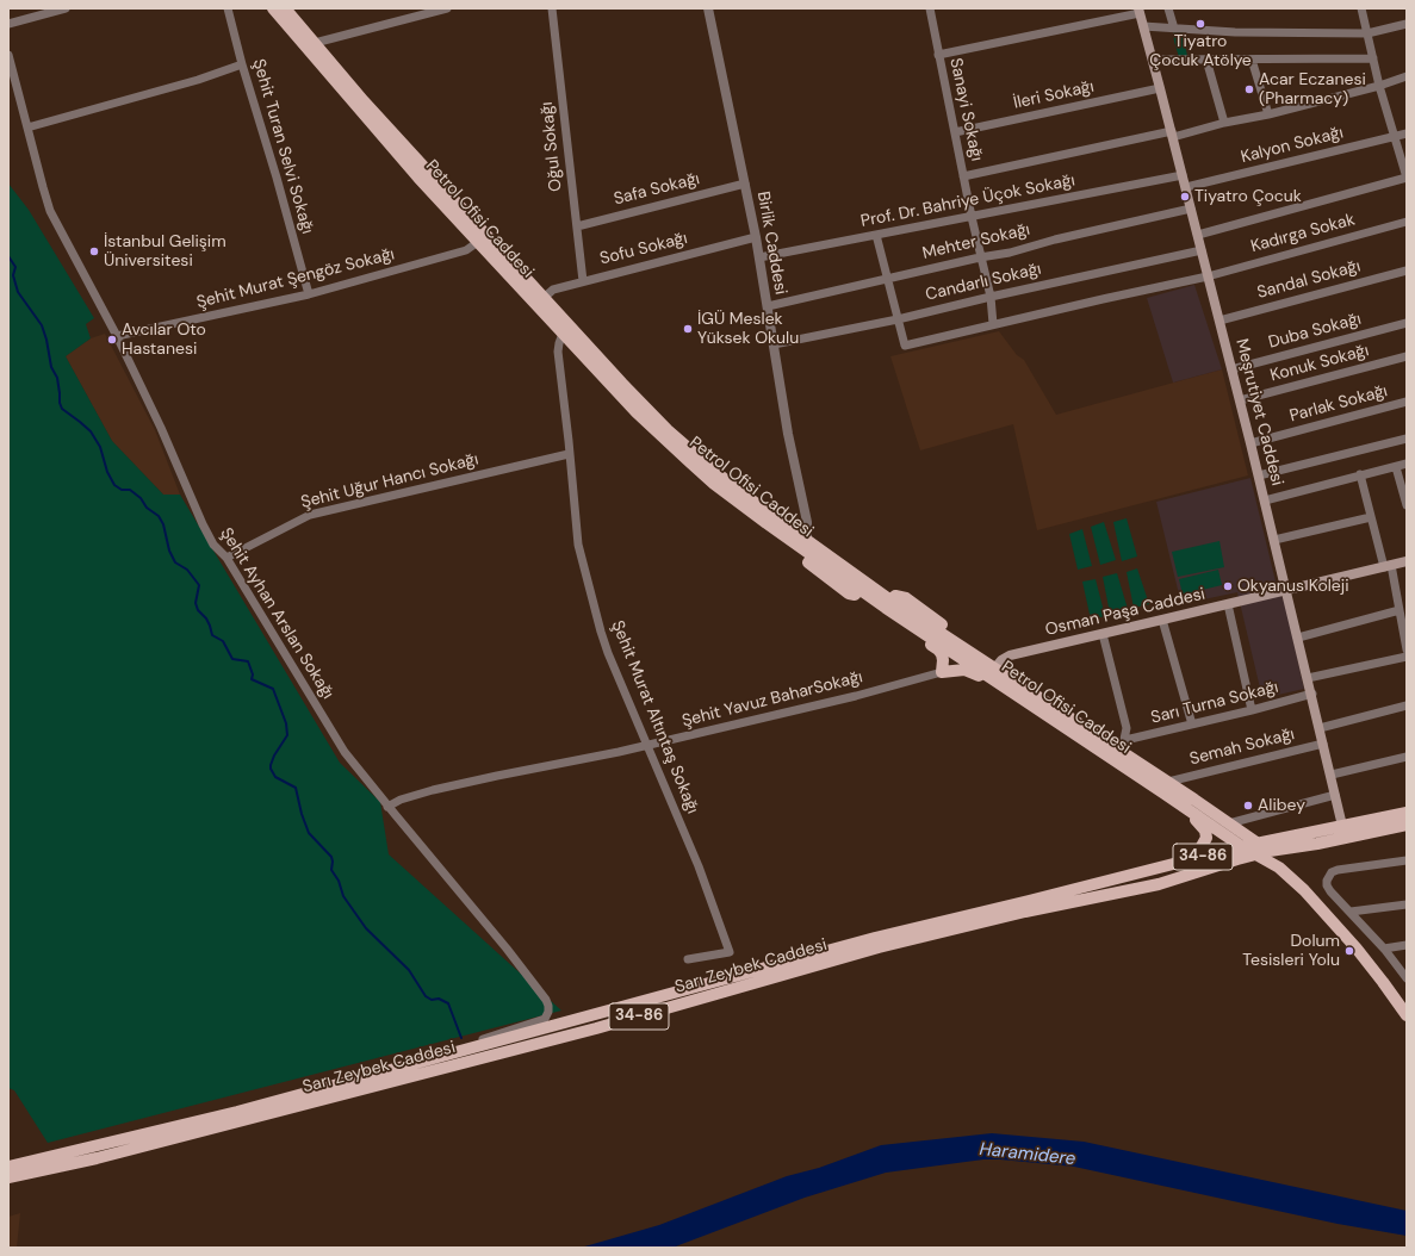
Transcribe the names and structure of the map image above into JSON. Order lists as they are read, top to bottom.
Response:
{
  "streets": {
    "main road": [
      "Petrol Ofisi Caddesi",
      "Meşrutiyet Caddesi",
      "Osman Paşa Caddesi",
      "34-86",
      "Sarı Zeybek Caddesi"
    ],
    "street": [
      "İleri Sokağı",
      "Sanayi Sokağı",
      "Kalyon Sokağı",
      "Şehit Turan Selvi Sokağı",
      "Oğul Sokağı",
      "Safa Sokağı",
      "Prof. Dr. Bahriye Üçok Sokağı",
      "Kadırga Sokak",
      "Mehter Sokağı",
      "Birlik Caddesi",
      "Sofu Sokağı",
      "Şehit Murat Şengöz Sokağı",
      "Sandal Sokağı",
      "Candarlı Sokağı",
      "Duba Sokağı",
      "Konuk Sokağı",
      "Parlak Sokağı",
      "Şehit Uğur Hancı Sokağı",
      "Şehit Ayhan Arslan Sokağı",
      "Şehit Yavuz BaharSokağı",
      "Sarı Turna Sokağı",
      "Şehit Murat Altıntaş Sokağı",
      "Semah Sokağı"
    ]
  },
  "crossings": [
    ["İleri Sokağı", "Sanayi Sokağı"],
    ["İleri Sokağı", "Meşrutiyet Caddesi"],
    ["Sanayi Sokağı", "Prof. Dr. Bahriye Üçok Sokağı"],
    ["Sanayi Sokağı", "Kadırga Sokak"],
    ["Sanayi Sokağı", "Mehter Sokağı"],
    ["Sanayi Sokağı", "Candarlı Sokağı"],
    ["Kalyon Sokağı", "Meşrutiyet Caddesi"],
    ["Şehit Turan Selvi Sokağı", "Şehit Murat Şengöz Sokağı"],
    ["Oğul Sokağı", "Safa Sokağı"],
    ["Oğul Sokağı", "Sofu Sokağı"],
    ["Safa Sokağı", "Birlik Caddesi"],
    ["Prof. Dr. Bahriye Üçok Sokağı", "Birlik Caddesi"],
    ["Prof. Dr. Bahriye Üçok Sokağı", "Meşrutiyet Caddesi"],
    ["Petrol Ofisi Caddesi", "Birlik Caddesi"],
    ["Petrol Ofisi Caddesi", "Sofu Sokağı"],
    ["Petrol Ofisi Caddesi", "Şehit Murat Şengöz Sokağı"],
    ["Petrol Ofisi Caddesi", "Osman Paşa Caddesi"],
    ["Petrol Ofisi Caddesi", "Sarı Turna Sokağı"],
    ["Petrol Ofisi Caddesi", "Şehit Murat Altıntaş Sokağı"],
    ["Petrol Ofisi Caddesi", "Semah Sokağı"],
    ["Petrol Ofisi Caddesi", "34-86"],
    ["Petrol Ofisi Caddesi", "Sarı Zeybek Caddesi"],
    ["Kadırga Sokak", "Candarlı Sokağı"],
    ["Kadırga Sokak", "Meşrutiyet Caddesi"],
    ["Mehter Sokağı", "Birlik Caddesi"],
    ["Mehter Sokağı", "Meşrutiyet Caddesi"],
    ["Birlik Caddesi", "Sofu Sokağı"],
    ["Birlik Caddesi", "Candarlı Sokağı"],
    ["Şehit Murat Şengöz Sokağı", "Şehit Ayhan Arslan Sokağı"],
    ["Sandal Sokağı", "Meşrutiyet Caddesi"],
    ["Candarlı Sokağı", "Meşrutiyet Caddesi"],
    ["Duba Sokağı", "Meşrutiyet Caddesi"],
    ["Konuk Sokağı", "Meşrutiyet Caddesi"],
    ["Parlak Sokağı", "Meşrutiyet Caddesi"],
    ["Meşrutiyet Caddesi", "Osman Paşa Caddesi"],
    ["Meşrutiyet Caddesi", "Sarı Turna Sokağı"],
    ["Meşrutiyet Caddesi", "Semah Sokağı"],
    ["Meşrutiyet Caddesi", "34-86"],
    ["Şehit Uğur Hancı Sokağı", "Şehit Ayhan Arslan Sokağı"],
    ["Şehit Uğur Hancı Sokağı", "Şehit Murat Altıntaş Sokağı"],
    ["Şehit Ayhan Arslan Sokağı", "Şehit Yavuz BaharSokağı"],
    ["Şehit Ayhan Arslan Sokağı", "Sarı Zeybek Caddesi"],
    ["Şehit Yavuz BaharSokağı", "Şehit Murat Altıntaş Sokağı"],
    ["34-86", "Sarı Zeybek Caddesi"]
  ],
  "water": ["Haramidere"],
  "places": [
    "Tiyatro Çocuk Atölye",
    "Acar Eczanesi (Pharmacy)",
    "Tiyatro Çocuk",
    "İstanbul Gelişim Üniversitesi",
    "İGÜ Meslek Yüksek Okulu",
    "Avcılar Oto Hastanesi",
    "Okyanus Koleji",
    "Alibey",
    "Dolum Tesisleri Yolu"
  ]
}
